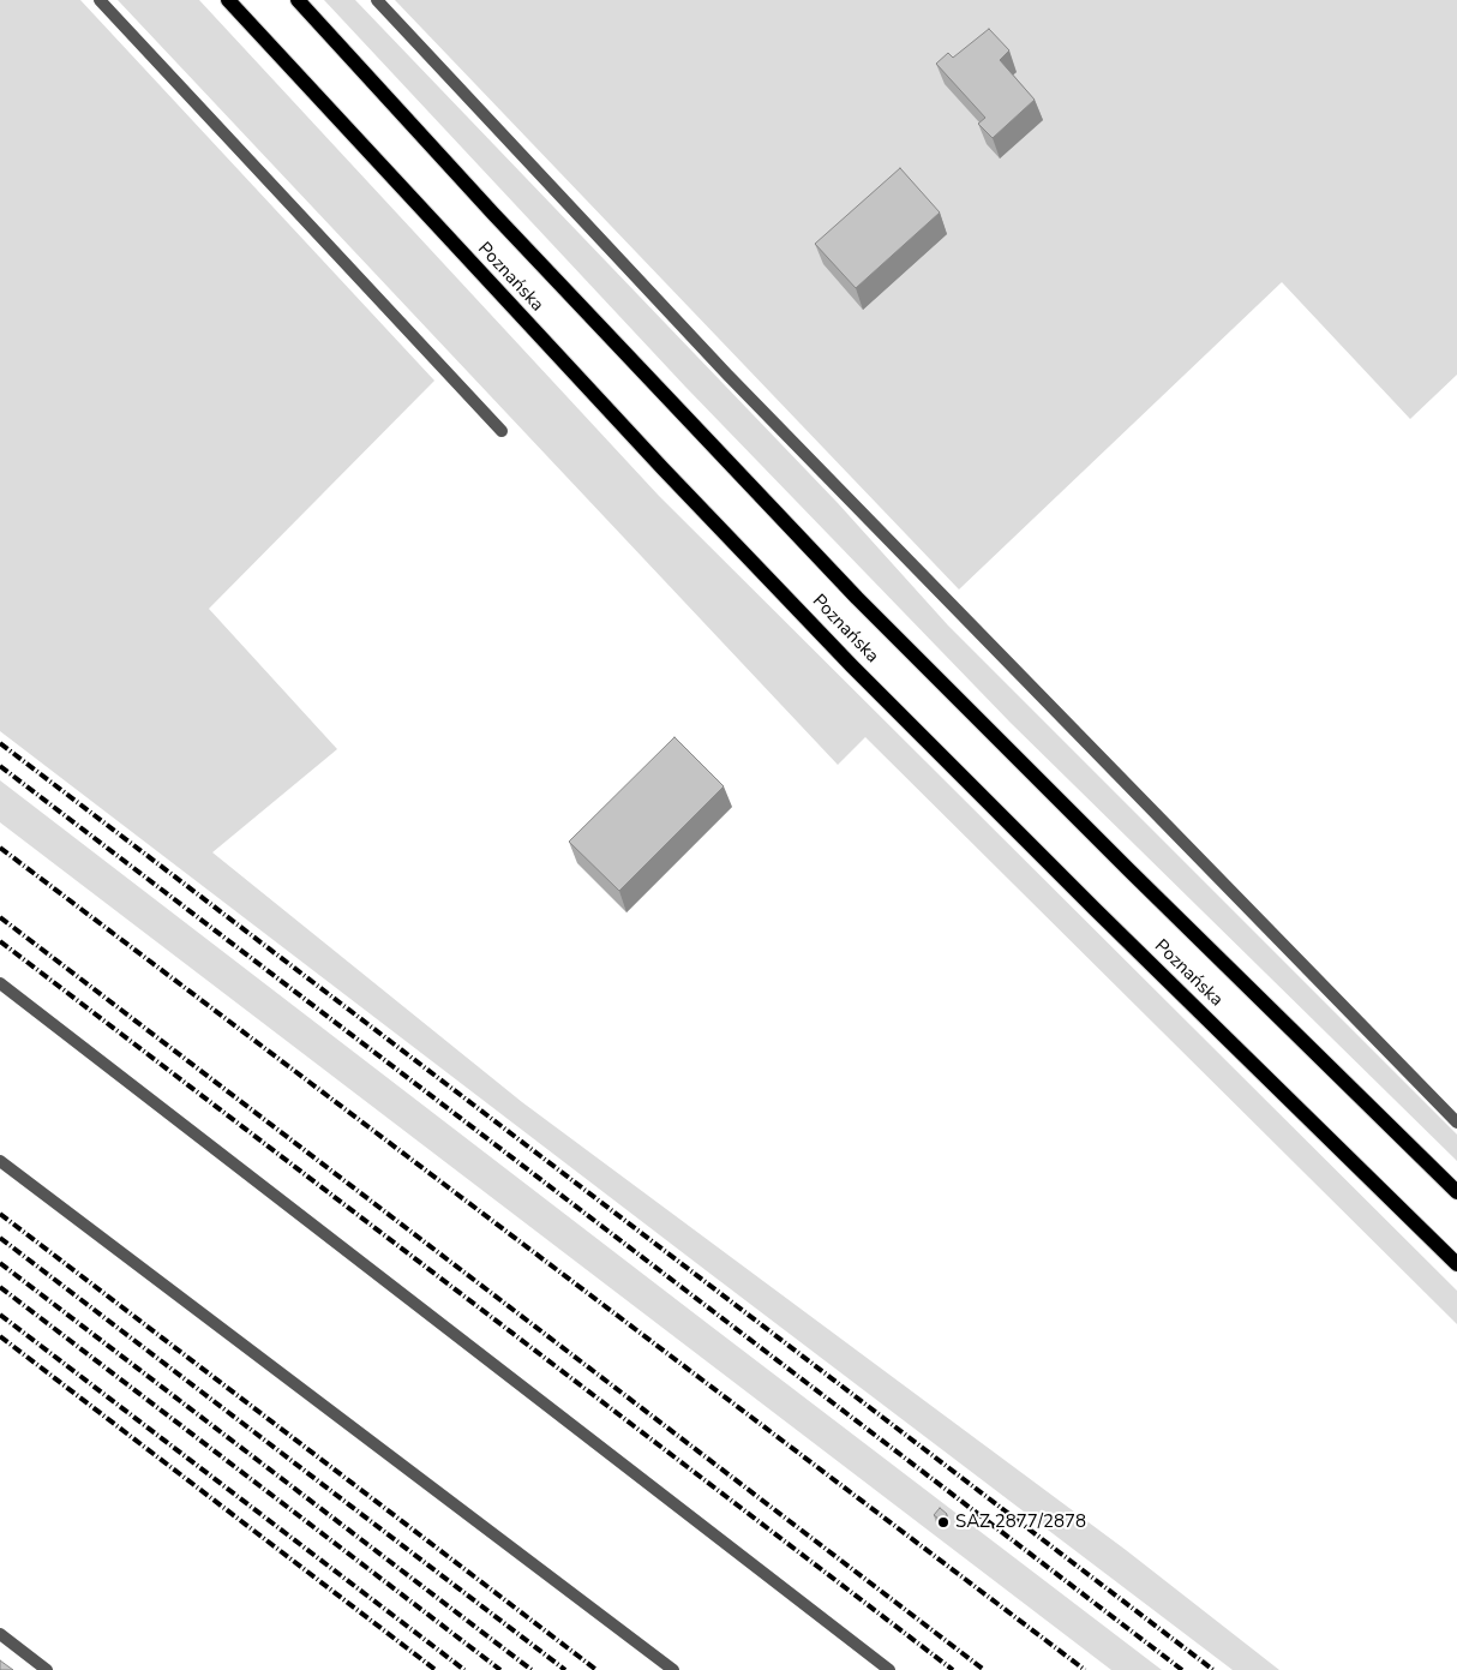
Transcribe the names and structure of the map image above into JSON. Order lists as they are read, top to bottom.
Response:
{
  "streets": {
    "main road": ["Poznańska"]
  },
  "places": ["SAZ 2877/2878"]
}
